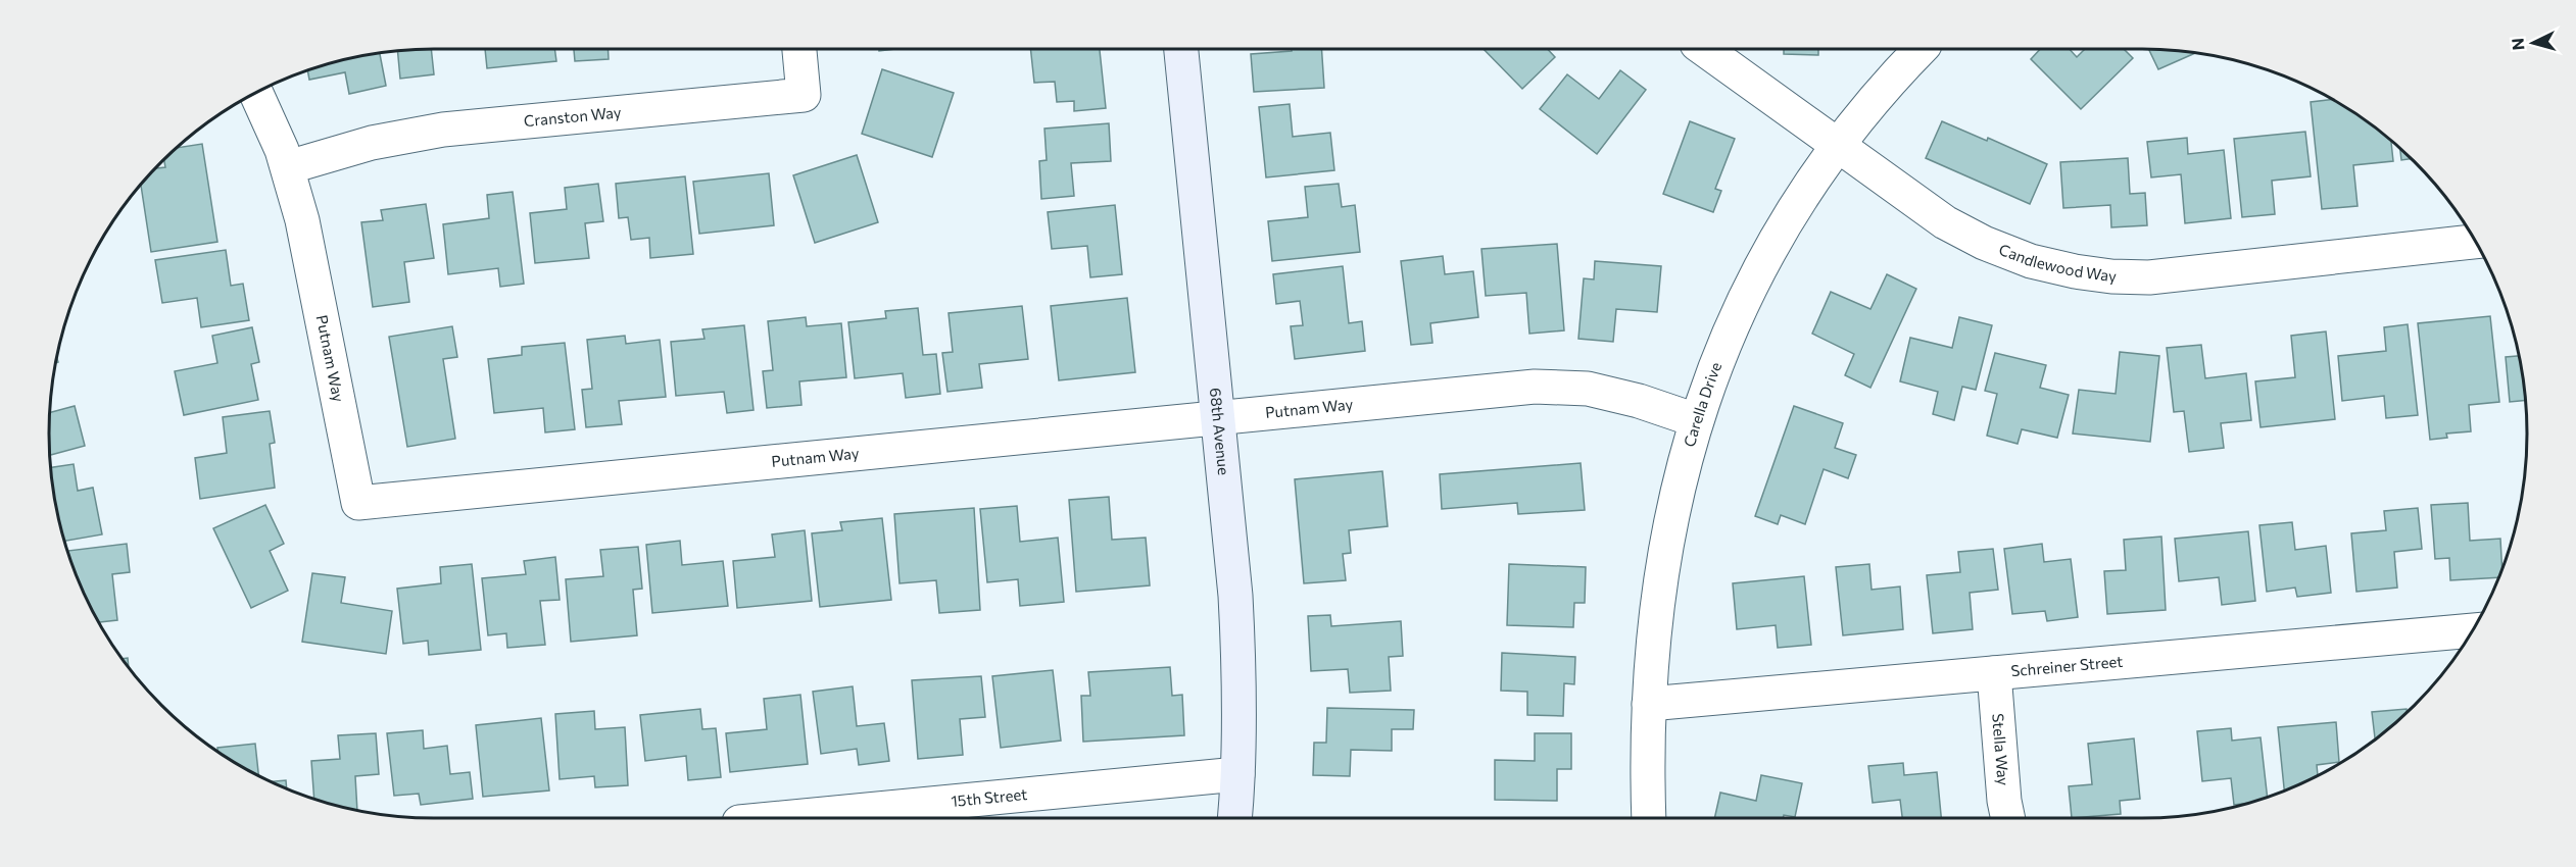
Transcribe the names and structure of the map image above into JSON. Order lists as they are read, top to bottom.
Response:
{
  "streets": {
    "street": [
      "Cranston Way",
      "Candlewood Way",
      "Putnam Way",
      "Carella Drive",
      "68th Avenue",
      "Schreiner Street",
      "Stella Way",
      "15th Street"
    ]
  },
  "crossings": [
    ["Cranston Way", "Putnam Way"],
    ["Candlewood Way", "Carella Drive"],
    ["Putnam Way", "Carella Drive"],
    ["Putnam Way", "68th Avenue"],
    ["Carella Drive", "Schreiner Street"],
    ["68th Avenue", "15th Street"],
    ["Schreiner Street", "Stella Way"]
  ],
  "north": "left"
}
